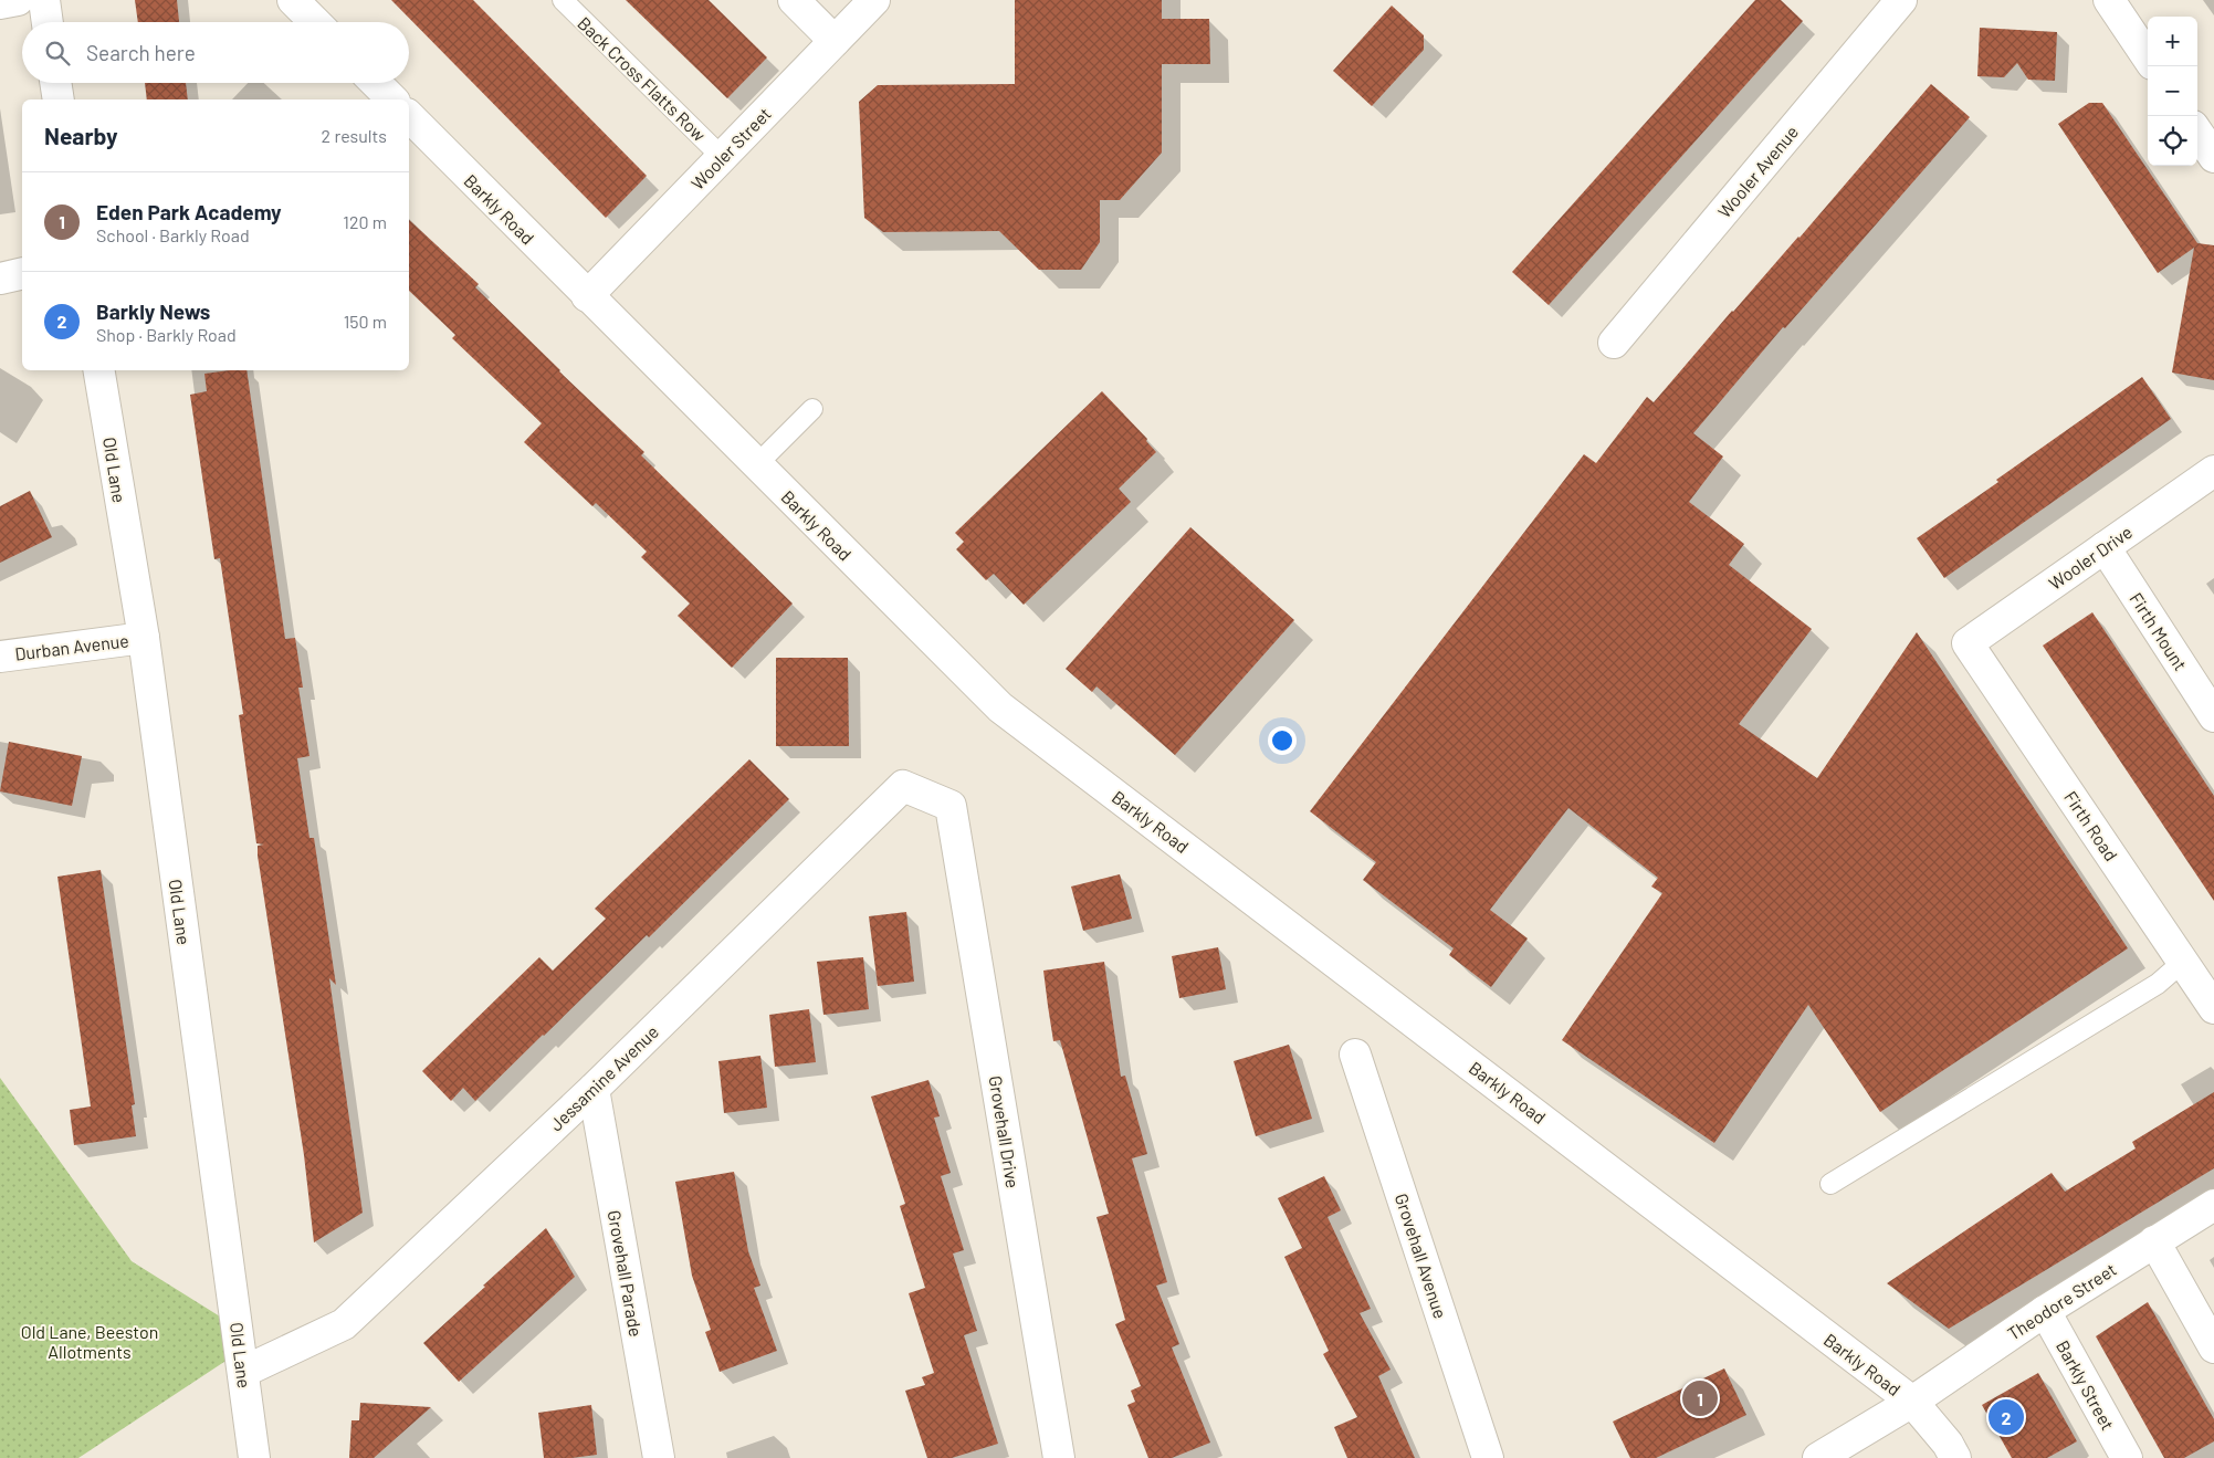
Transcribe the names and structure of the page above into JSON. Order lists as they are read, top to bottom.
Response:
{
  "streets": {
    "street": [
      "Wooler Street",
      "Wooler Avenue",
      "Barkly Road",
      "Old Lane",
      "Wooler Drive",
      "Firth Mount",
      "Durban Avenue",
      "Firth Road",
      "Jessamine Avenue",
      "Grovehall Drive",
      "Grovehall Avenue",
      "Grovehall Parade",
      "Theodore Street",
      "Barkly Street"
    ],
    "lane": ["Back Cross Flatts Row"]
  },
  "crossings": [
    ["Back Cross Flatts Row", "Wooler Street"],
    ["Wooler Street", "Barkly Road"],
    ["Barkly Road", "Theodore Street"],
    ["Old Lane", "Durban Avenue"],
    ["Old Lane", "Jessamine Avenue"],
    ["Wooler Drive", "Firth Mount"],
    ["Wooler Drive", "Firth Road"],
    ["Jessamine Avenue", "Grovehall Drive"],
    ["Jessamine Avenue", "Grovehall Parade"],
    ["Theodore Street", "Barkly Street"]
  ],
  "parks": ["Old Lane, Beeston Allotments"],
  "page": {
    "map_buttons": ["+", "−"],
    "search": "Search here",
    "heading": ["Nearby", "2 results"],
    "list": [
      {
        "mark": "1",
        "name": "Eden Park Academy",
        "note": "School · Barkly Road",
        "value": "120 m"
      },
      {
        "mark": "2",
        "name": "Barkly News",
        "note": "Shop · Barkly Road",
        "value": "150 m"
      }
    ],
    "pins": ["1", "2"]
  }
}
